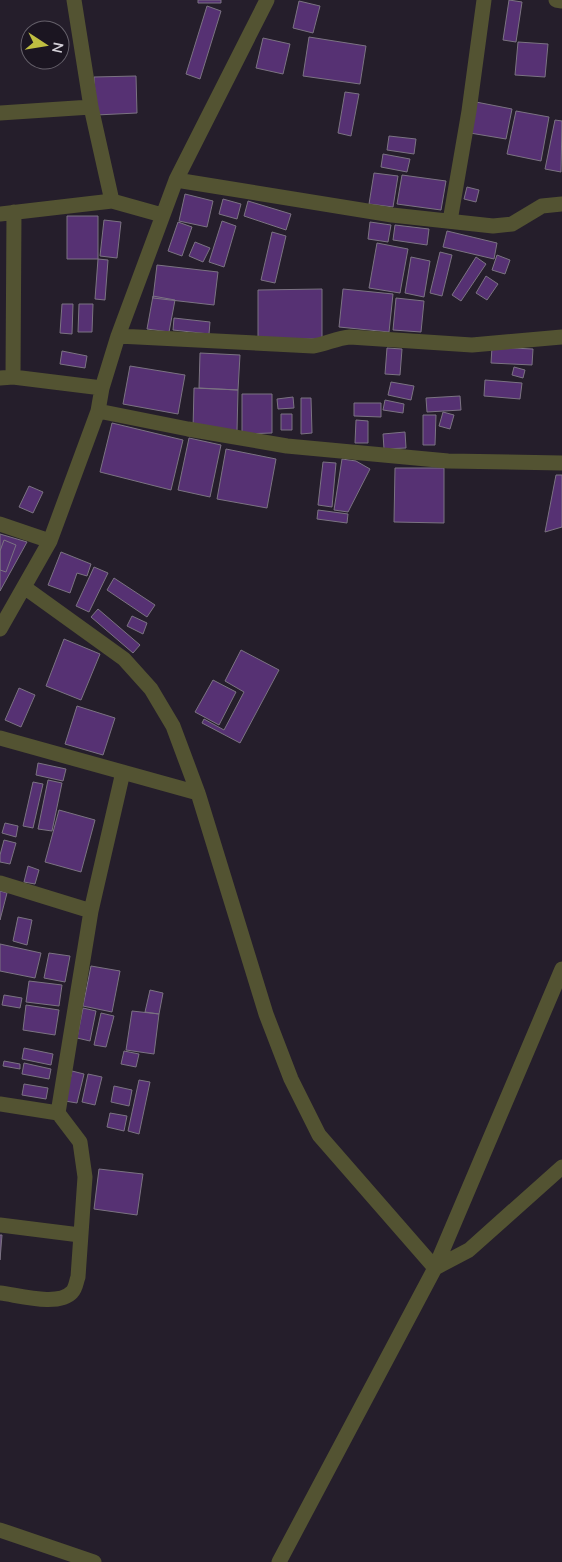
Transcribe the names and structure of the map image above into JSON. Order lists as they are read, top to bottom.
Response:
{
  "north": "right"
}
